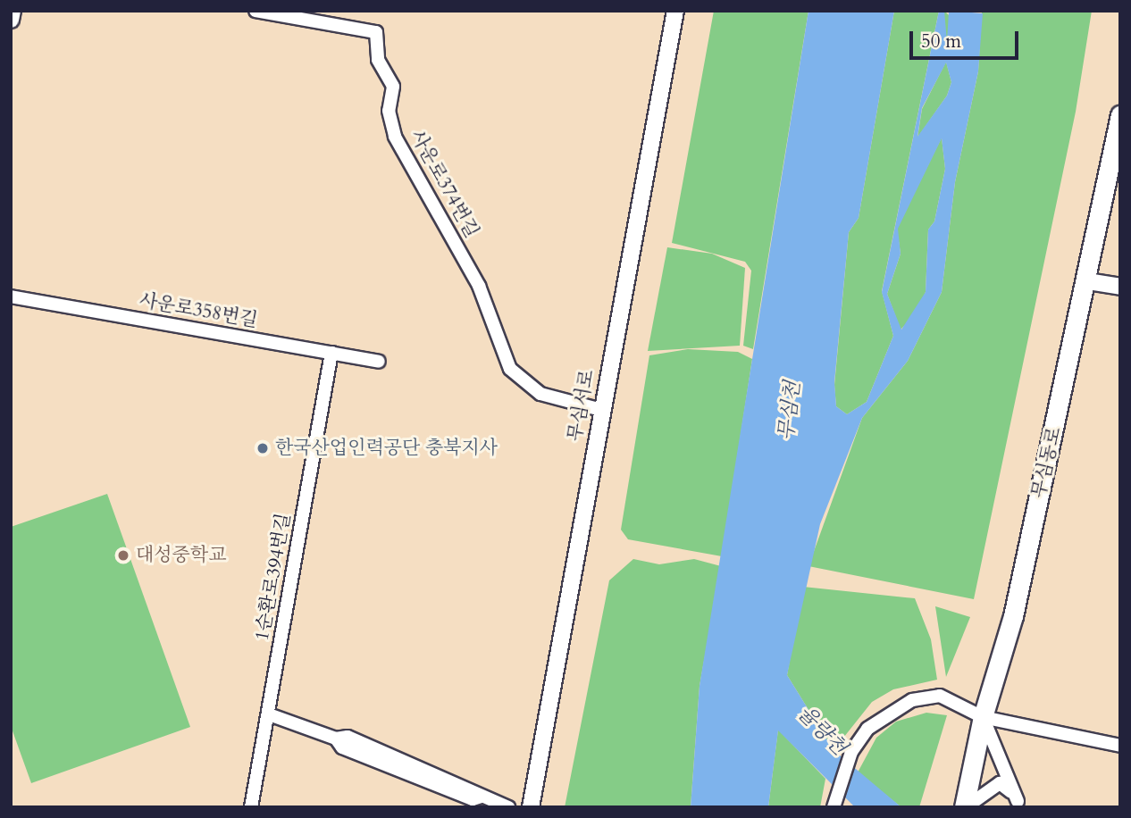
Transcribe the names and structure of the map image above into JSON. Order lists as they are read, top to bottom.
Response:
{
  "streets": {
    "main road": ["무심동로"],
    "street": [
      "사운로374번길",
      "사운로358번길",
      "무심서로",
      "1순환로394번길"
    ]
  },
  "crossings": [
    ["사운로374번길", "무심서로"],
    ["사운로358번길", "1순환로394번길"]
  ],
  "water": ["무심천", "율량천"],
  "places": ["한국산업인력공단 충북지사", "대성중학교"],
  "scale_bar": "50 m"
}
